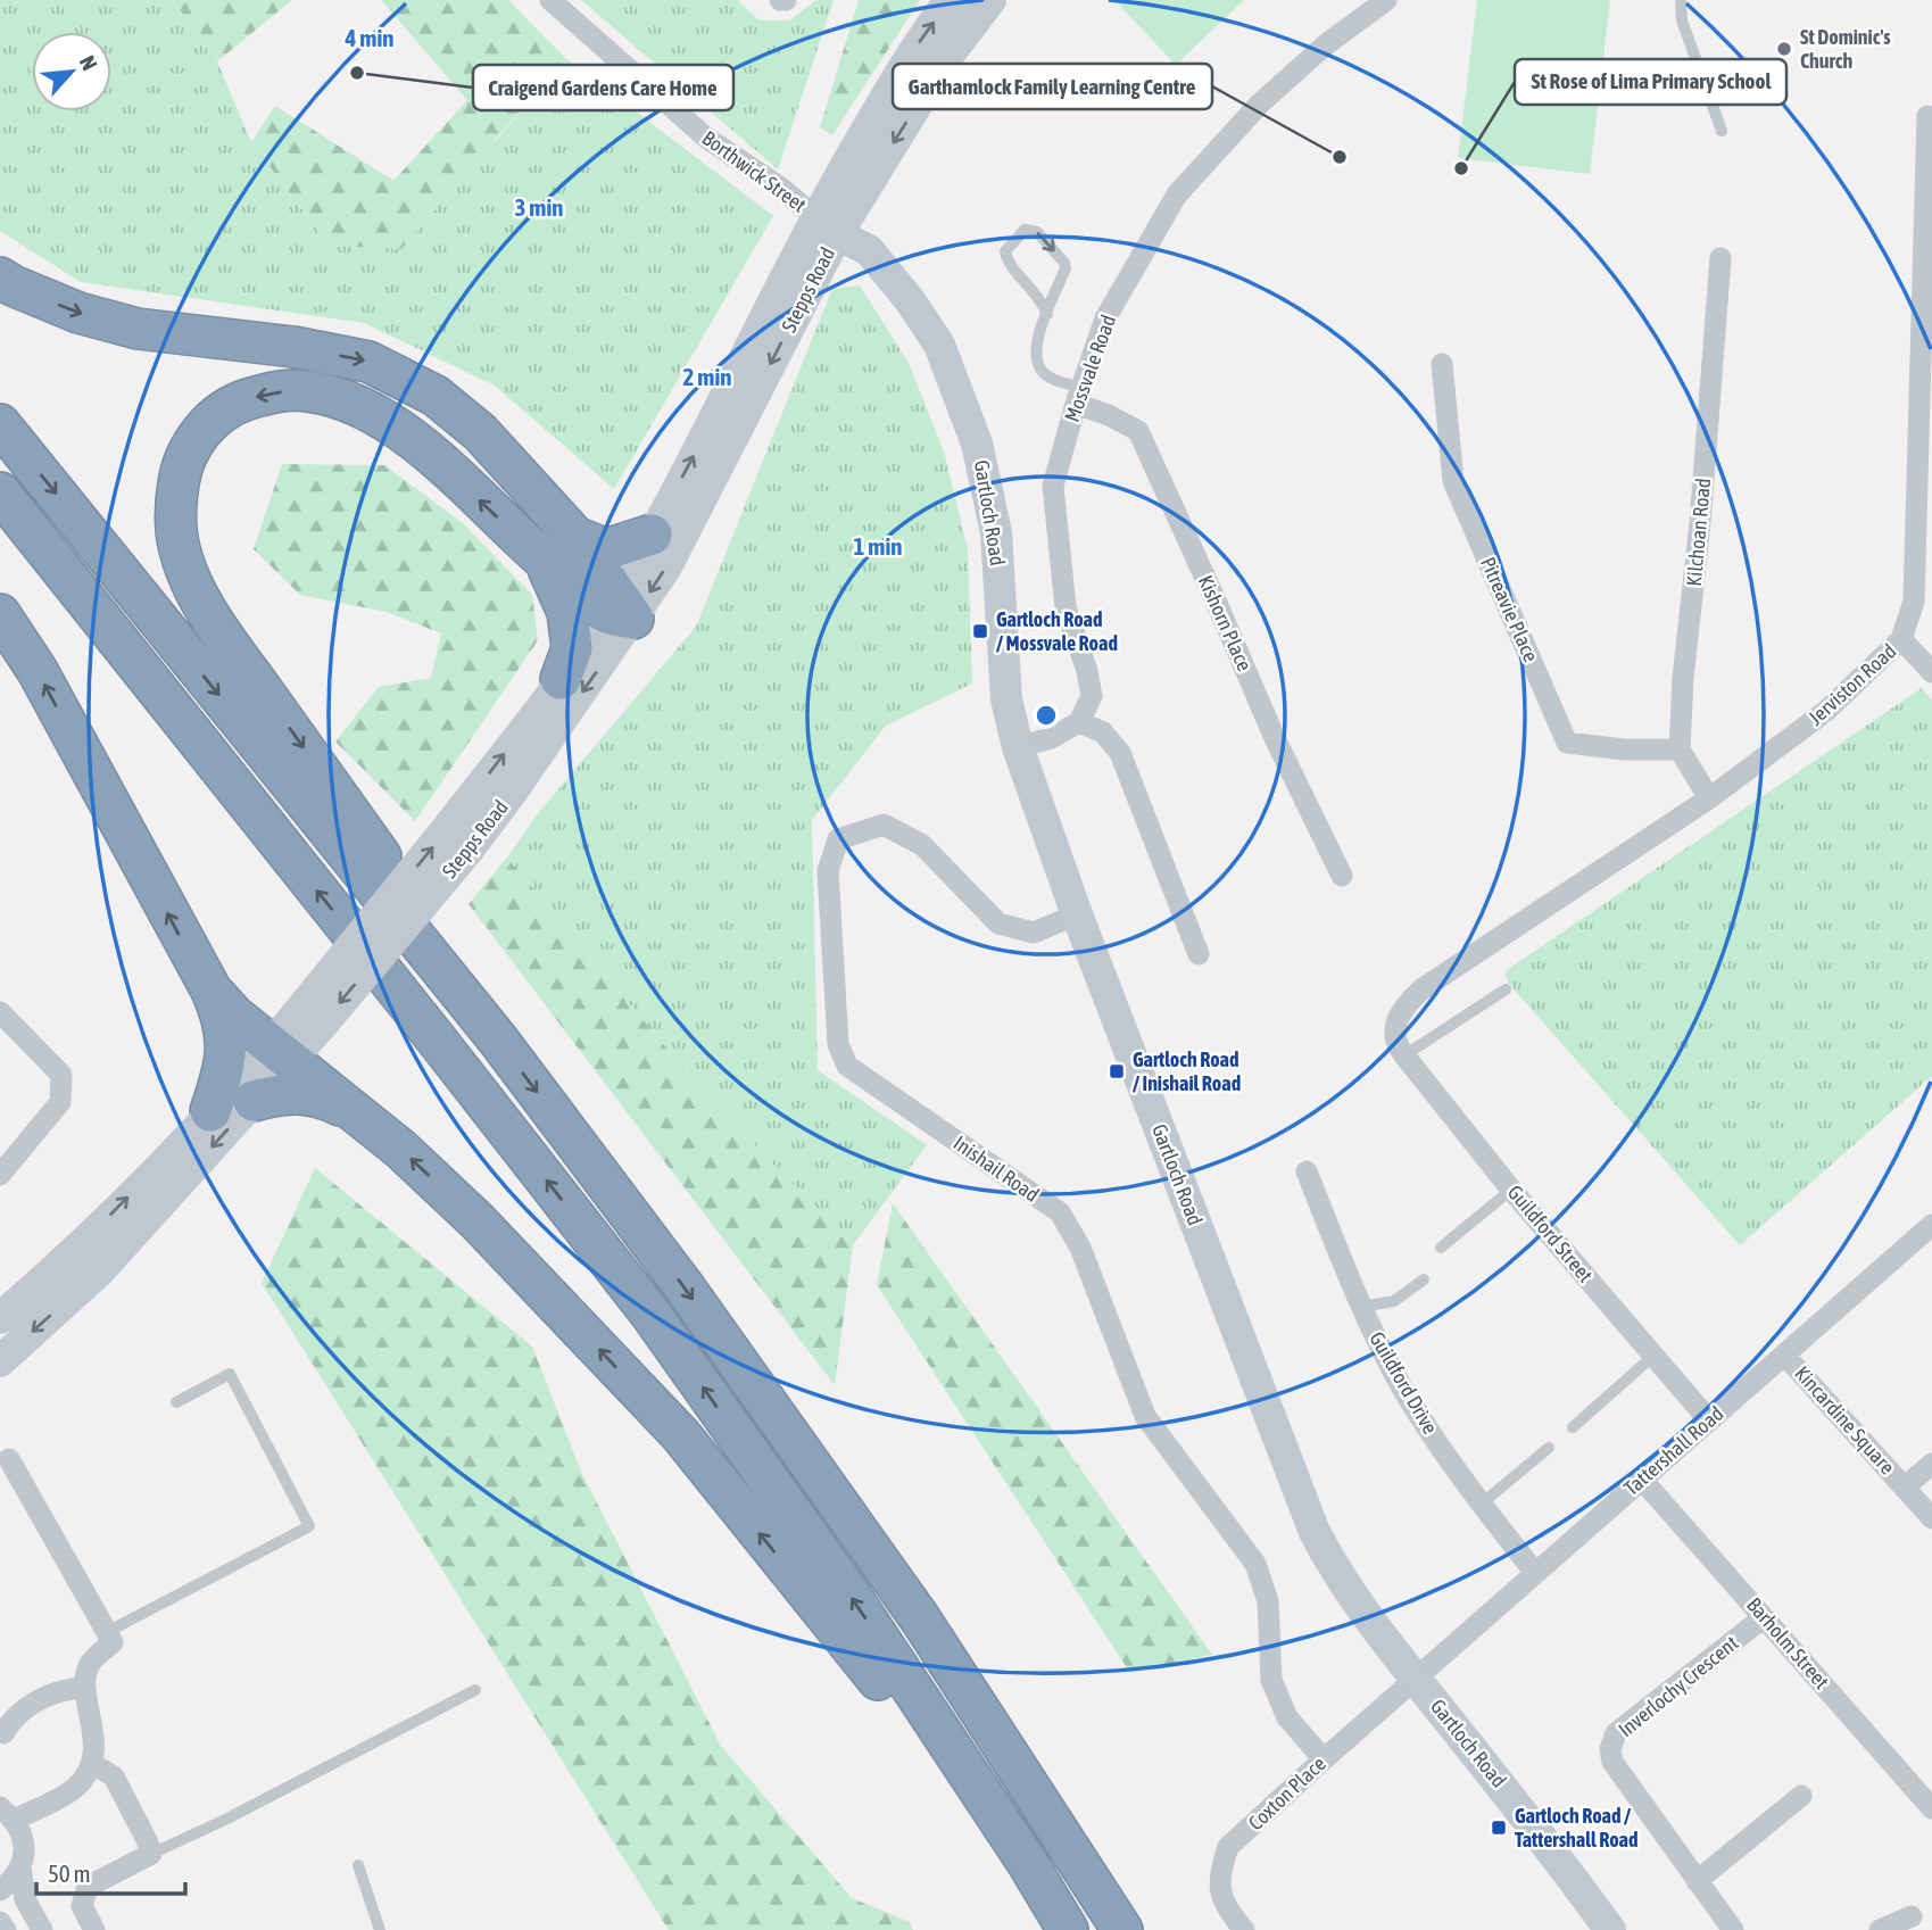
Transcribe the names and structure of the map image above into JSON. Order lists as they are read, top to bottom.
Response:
{
  "streets": {
    "main road": ["Stepps Road", "Gartloch Road"],
    "street": [
      "Borthwick Street",
      "Mossvale Road",
      "Kilchoan Road",
      "Pitreavie Place",
      "Kishorn Place",
      "Jerviston Road",
      "Inishail Road",
      "Guildford Street",
      "Guildford Drive",
      "Kincardine Square",
      "Tattershall Road",
      "Barholm Street",
      "Inverlochy Crescent",
      "Coxton Place"
    ]
  },
  "crossings": [
    ["Borthwick Street", "Stepps Road"],
    ["Borthwick Street", "Gartloch Road"],
    ["Stepps Road", "Gartloch Road"],
    ["Mossvale Road", "Kishorn Place"],
    ["Gartloch Road", "Inishail Road"],
    ["Gartloch Road", "Tattershall Road"],
    ["Gartloch Road", "Coxton Place"],
    ["Kilchoan Road", "Pitreavie Place"],
    ["Jerviston Road", "Guildford Street"],
    ["Inishail Road", "Coxton Place"],
    ["Guildford Street", "Tattershall Road"],
    ["Guildford Drive", "Tattershall Road"],
    ["Kincardine Square", "Tattershall Road"],
    ["Tattershall Road", "Barholm Street"],
    ["Tattershall Road", "Coxton Place"],
    ["Barholm Street", "Inverlochy Crescent"]
  ],
  "places": {
    "other": [
      "St Dominic's Church",
      "Craigend Gardens Care Home",
      "Garthamlock Family Learning Centre",
      "St Rose of Lima Primary School"
    ],
    "transit": ["Gartloch Road / Mossvale Road", "Gartloch Road / Inishail Road", "Gartloch Road / Tattershall Road"]
  },
  "scale_bar": "50 m",
  "north": "top right",
  "rings": [
    "4 min",
    "3 min",
    "2 min",
    "1 min"
  ]
}
